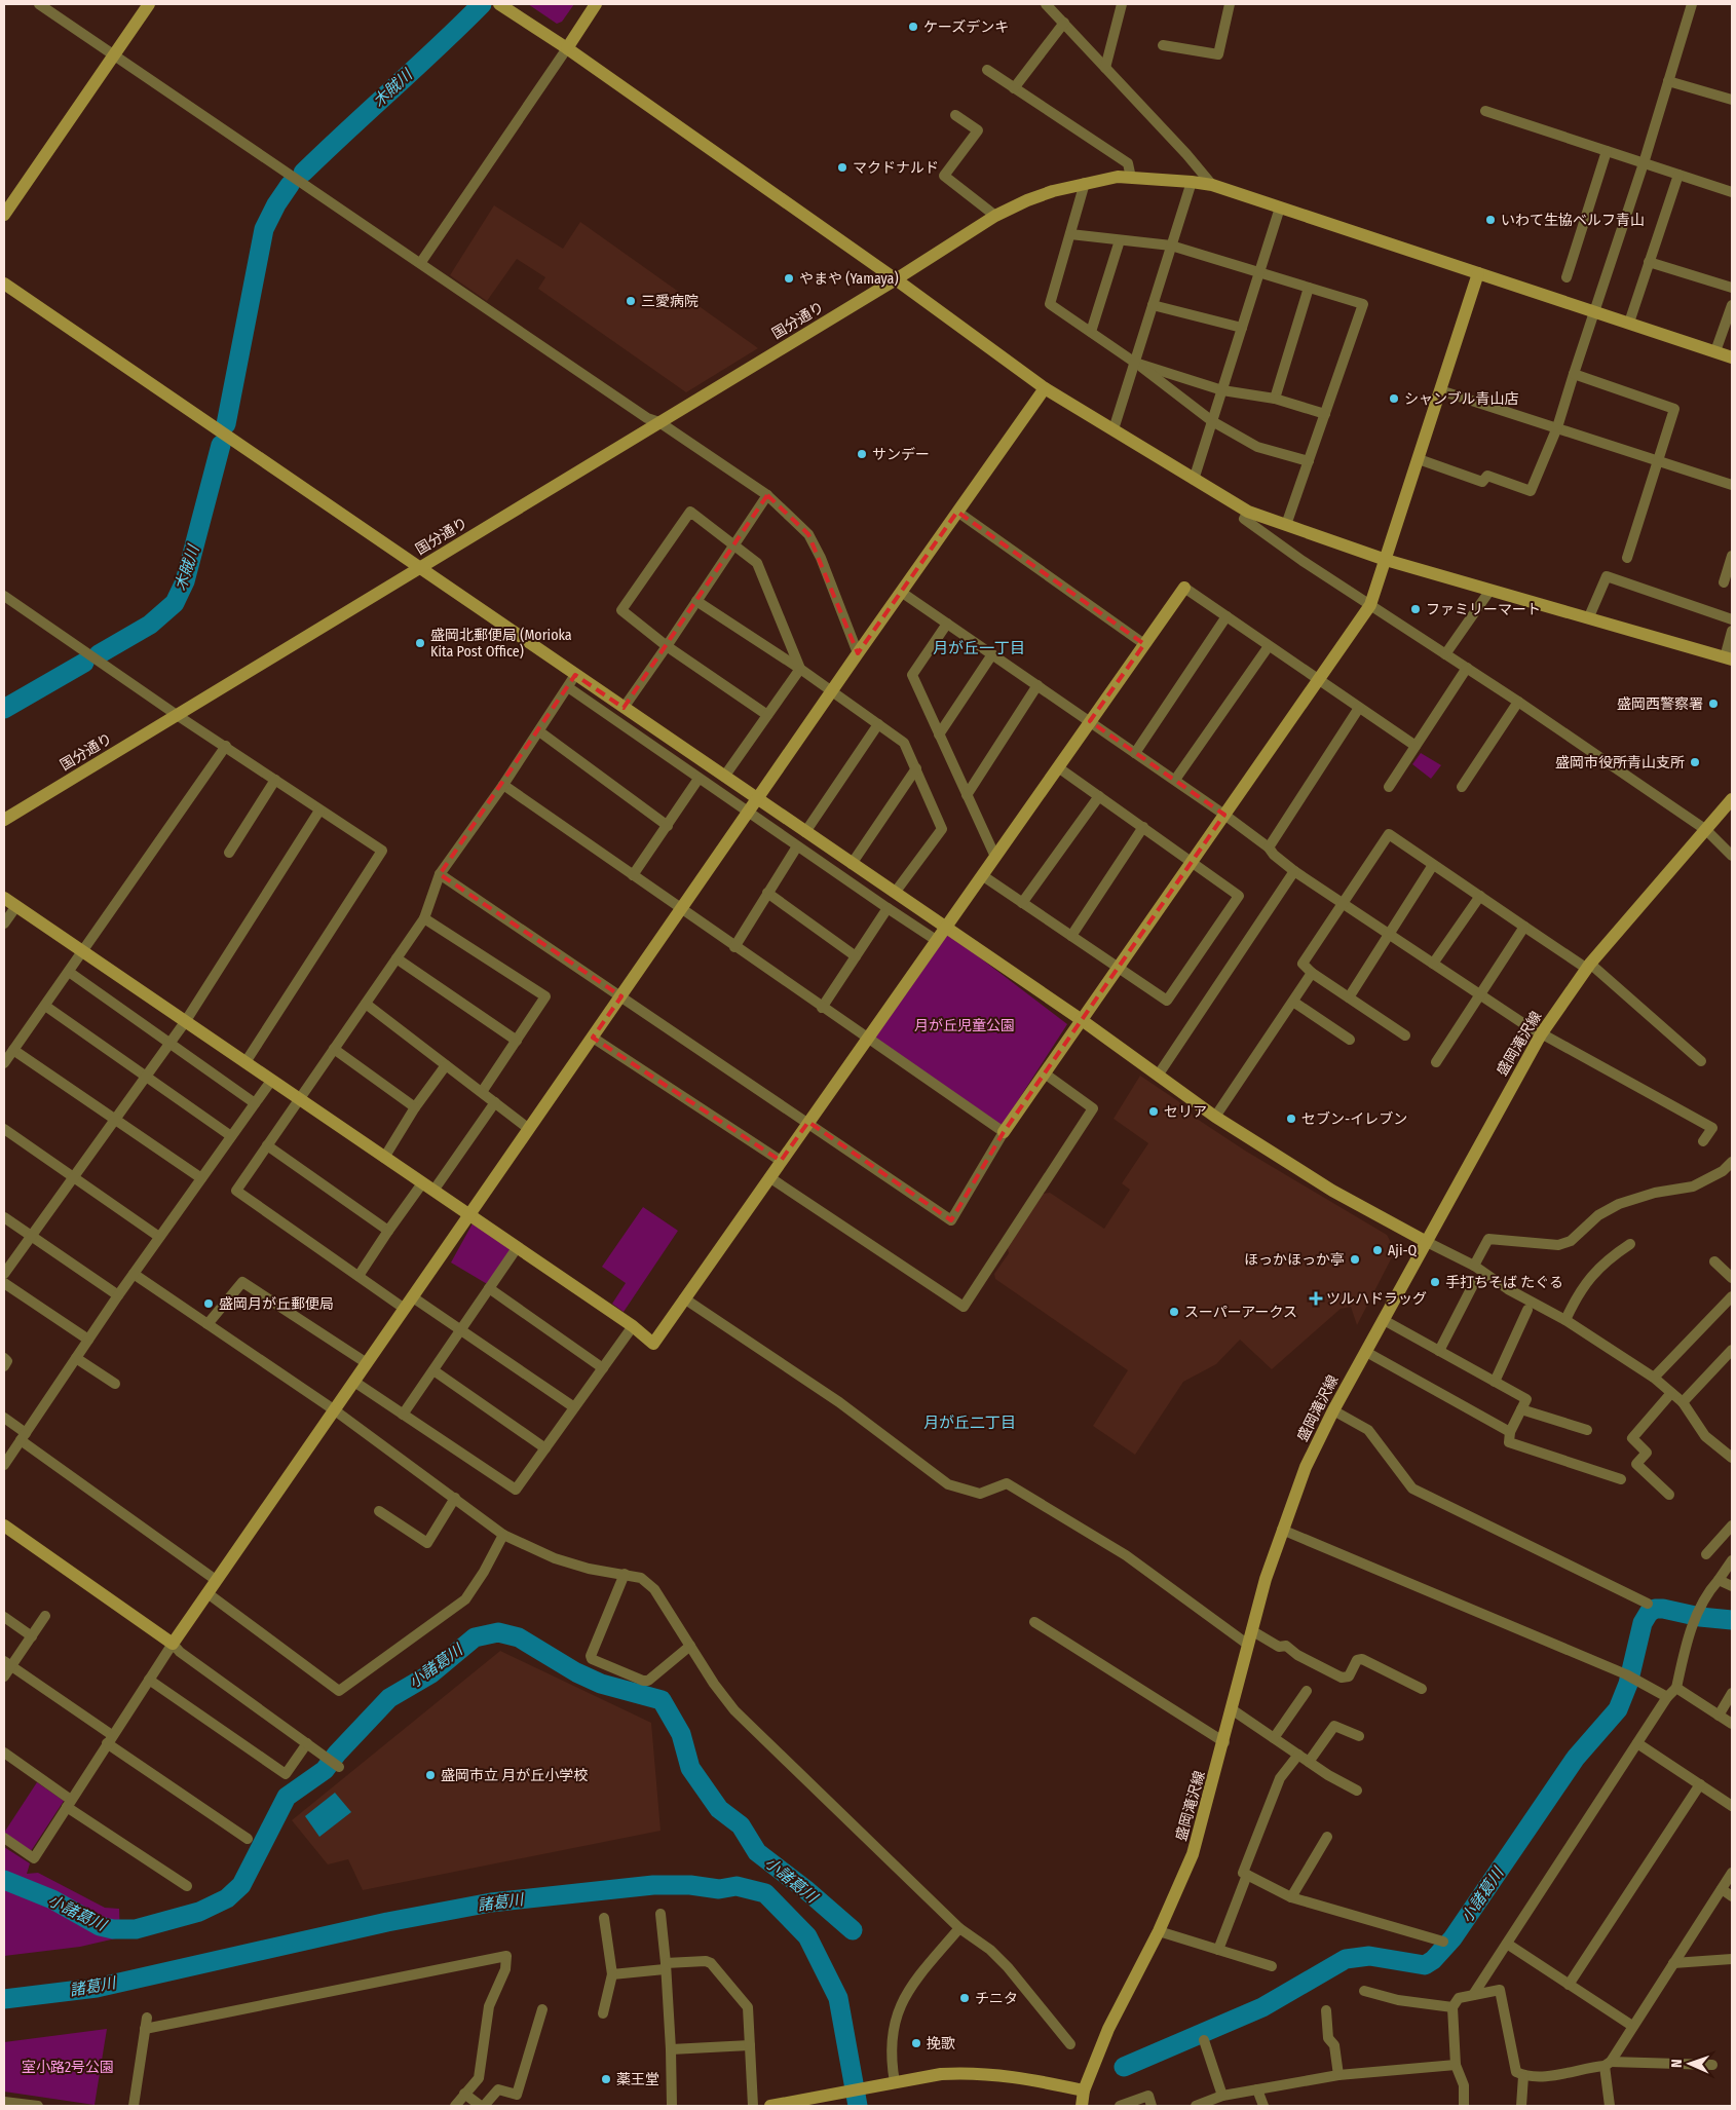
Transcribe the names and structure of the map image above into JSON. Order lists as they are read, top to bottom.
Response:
{
  "streets": {
    "street": ["国分通り", "盛岡滝沢線"]
  },
  "districts": ["月が丘一丁目", "月が丘二丁目"],
  "water": ["木賊川", "小諸葛川", "諸葛川"],
  "parks": ["月が丘児童公園", "室小路2号公園"],
  "places": {
    "other": [
      "ケーズデンキ",
      "マクドナルド",
      "いわて生協ベルフ青山",
      "やまや (Yamaya)",
      "三愛病院",
      "シャンブル青山店",
      "サンデー",
      "ファミリーマート",
      "盛岡北郵便局 (Morioka Kita Post Office)",
      "盛岡西警察署",
      "盛岡市役所青山支所",
      "セリア",
      "セブン-イレブン",
      "Aji-Q",
      "ほっかほっか亭",
      "手打ちそば たぐる",
      "盛岡月が丘郵便局",
      "スーパーアークス",
      "盛岡市立 月が丘小学校",
      "チニタ",
      "挽歌",
      "薬王堂"
    ],
    "health": ["ツルハドラッグ"]
  },
  "north": "left"
}
